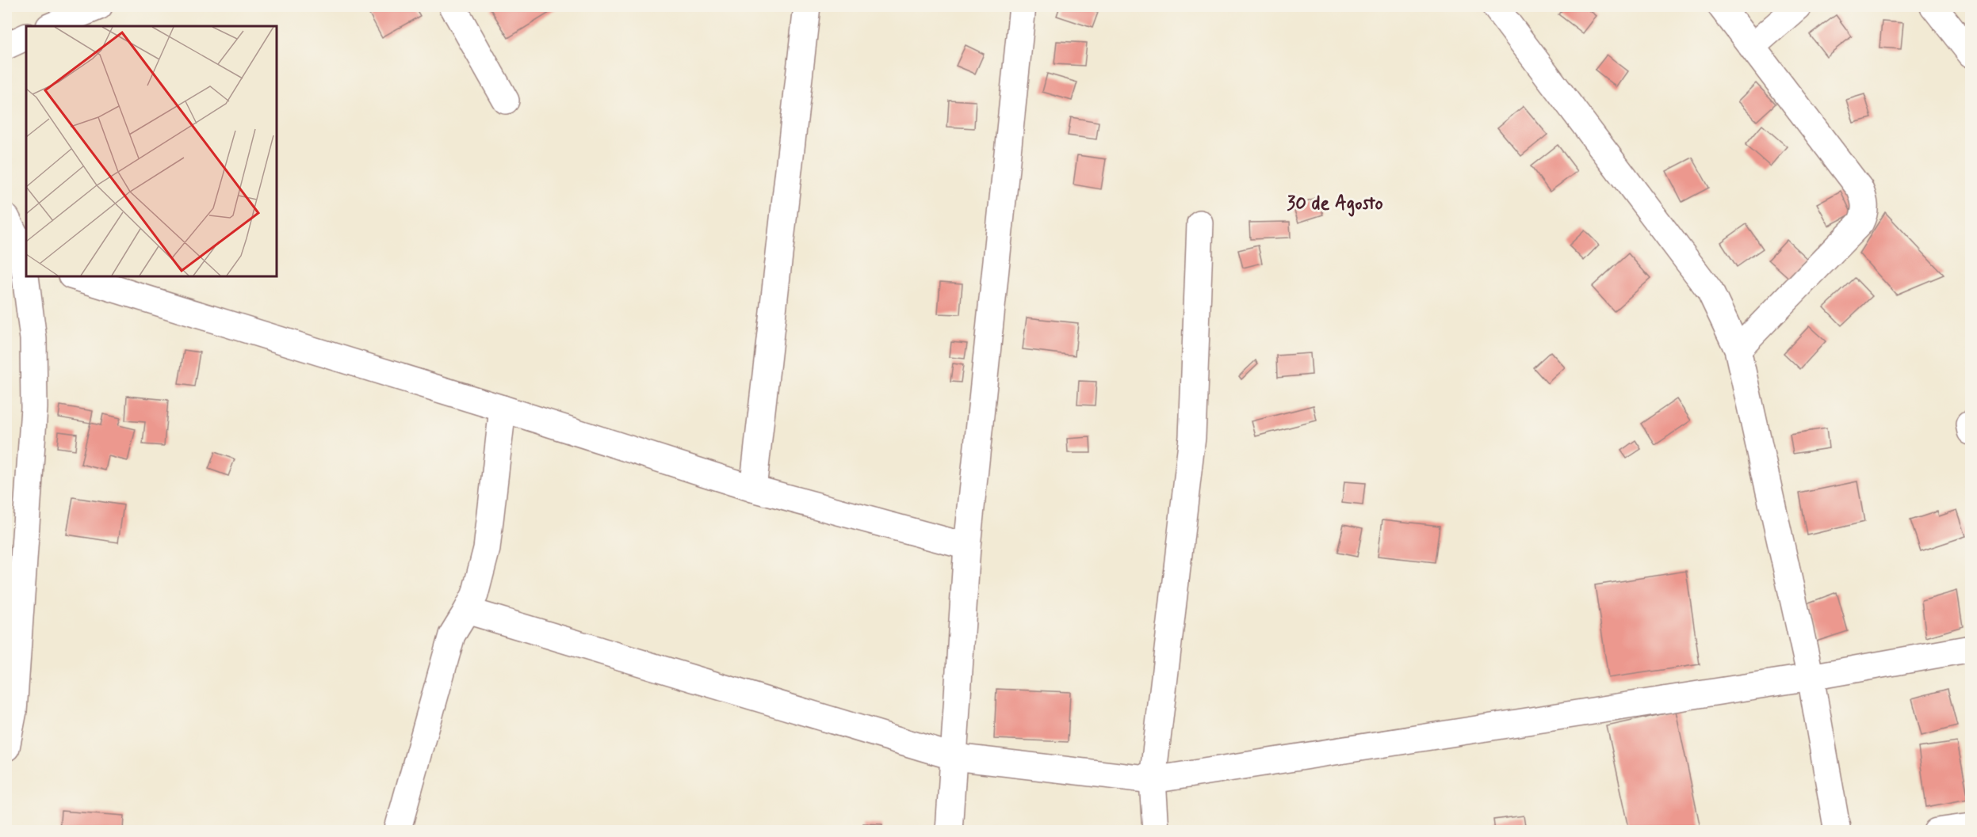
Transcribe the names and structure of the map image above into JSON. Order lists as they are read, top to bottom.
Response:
{
  "districts": ["30 de Agosto"]
}
